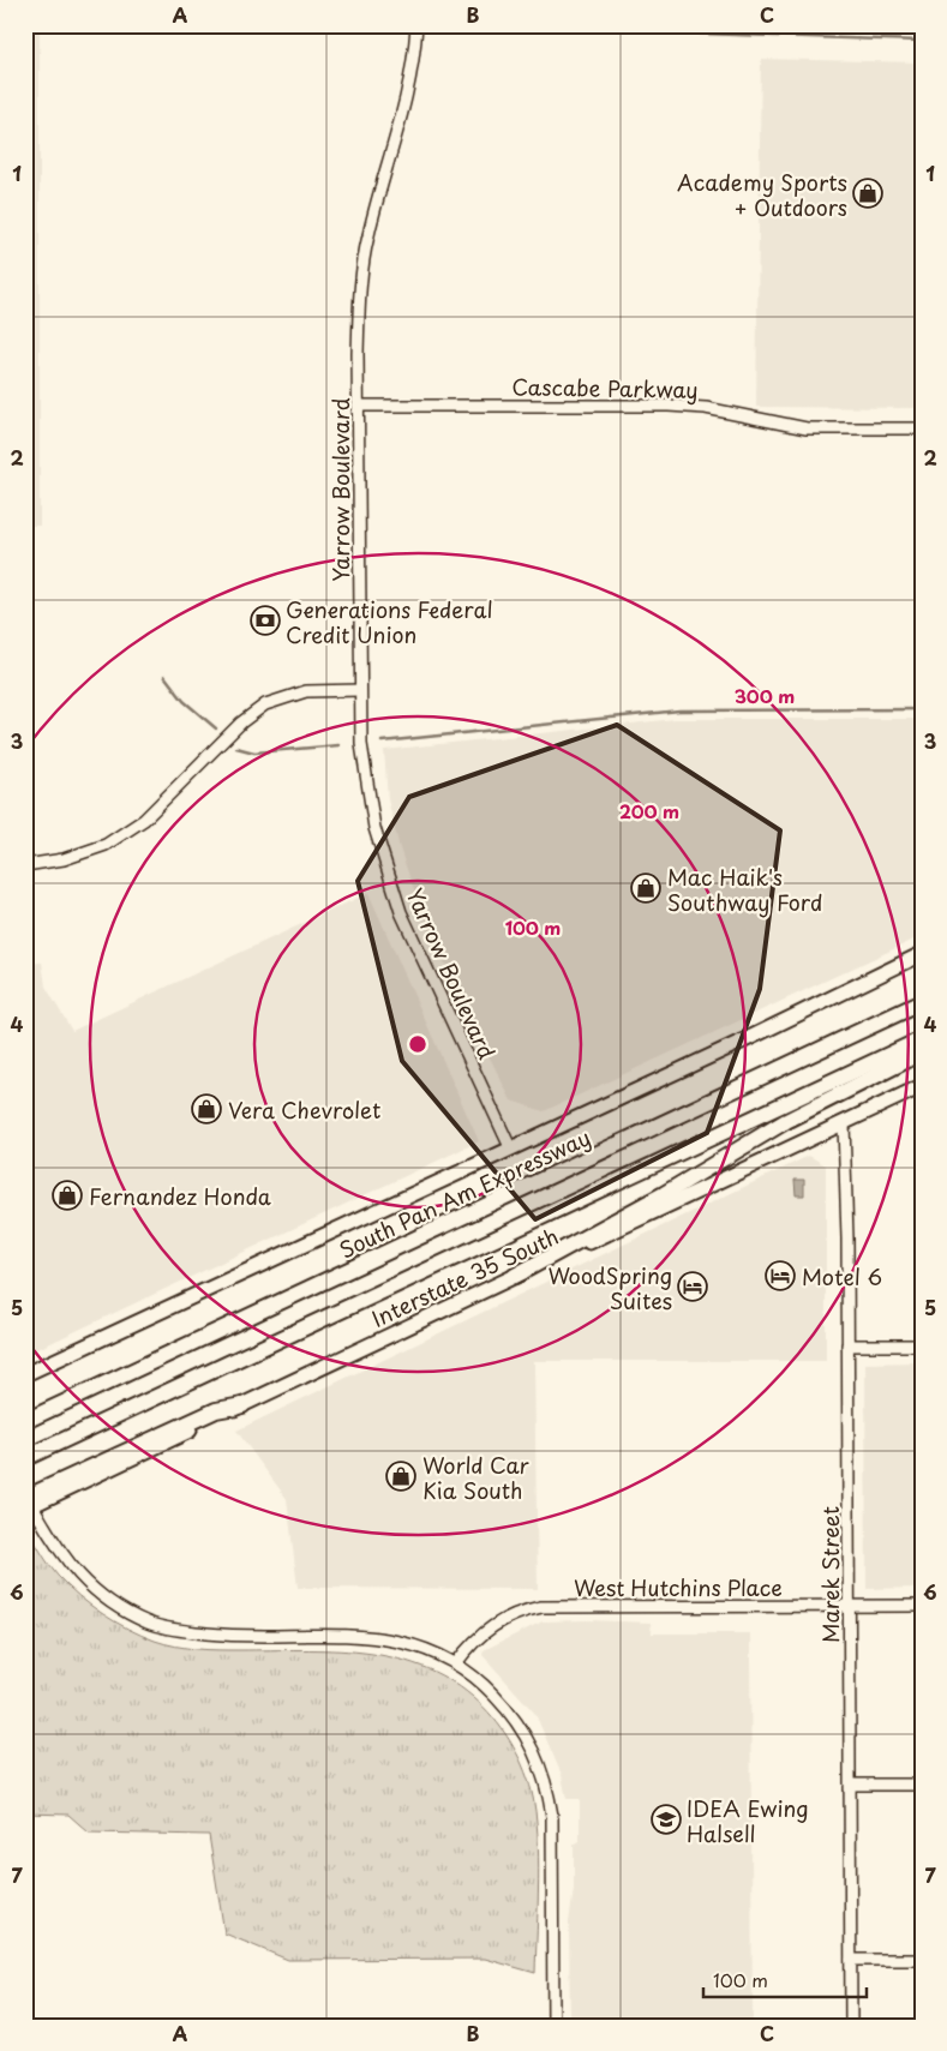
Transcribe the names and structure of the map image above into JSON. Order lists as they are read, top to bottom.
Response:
{
  "streets": {
    "highway": ["South Pan Am Expressway"],
    "main road": ["Interstate 35 South"],
    "street": [
      "Cascabe Parkway",
      "Yarrow Boulevard",
      "Marek Street",
      "West Hutchins Place"
    ]
  },
  "crossings": [
    ["Cascabe Parkway", "Yarrow Boulevard"],
    ["Interstate 35 South", "Marek Street"],
    ["Marek Street", "West Hutchins Place"]
  ],
  "places": {
    "shop": [
      "Academy Sports + Outdoors",
      "Mac Haik's Southway Ford",
      "Vera Chevrolet",
      "Fernandez Honda",
      "World Car Kia South"
    ],
    "bank": ["Generations Federal Credit Union"],
    "hotel": ["Motel 6", "WoodSpring Suites"],
    "school or university": ["IDEA Ewing Halsell"]
  },
  "scale_bar": "100 m",
  "grid": {
    "columns": ["A", "B", "C"],
    "rows": [
      "1",
      "2",
      "3",
      "4",
      "5",
      "6",
      "7"
    ]
  },
  "rings": ["300 m", "200 m", "100 m"]
}
